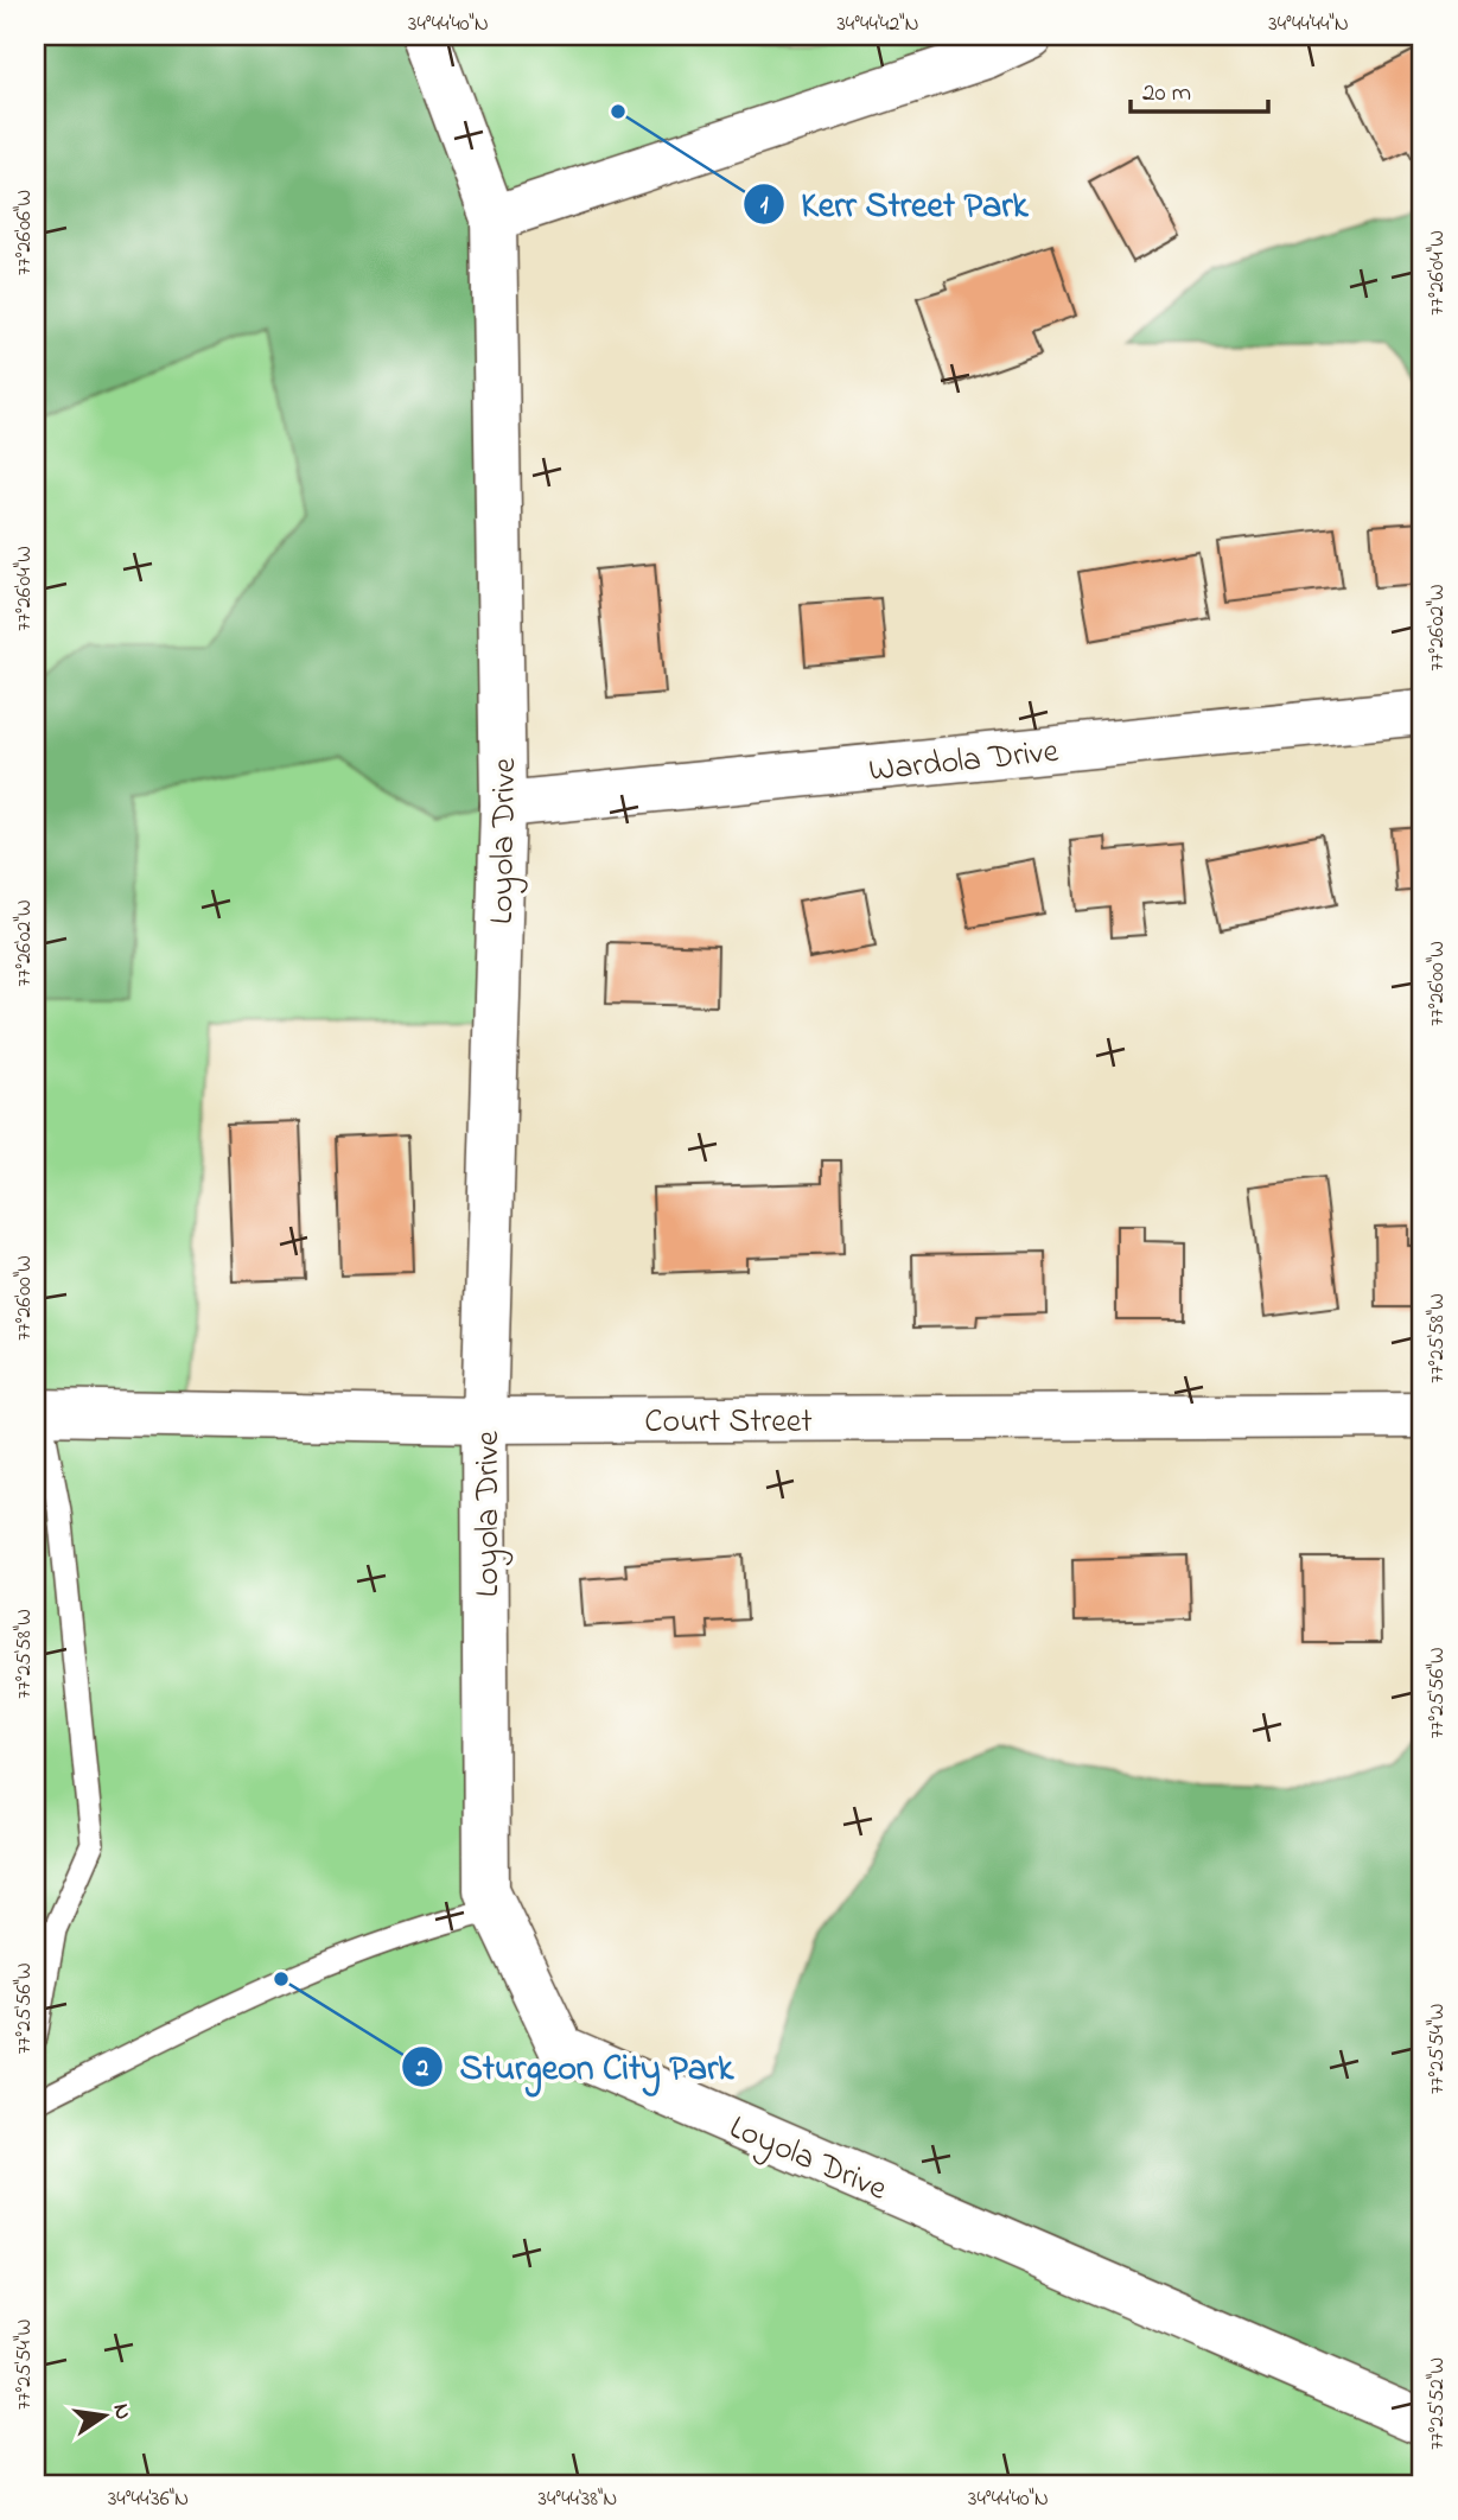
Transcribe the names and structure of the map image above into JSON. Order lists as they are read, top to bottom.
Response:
{
  "streets": {
    "street": ["Wardola Drive", "Loyola Drive", "Court Street"]
  },
  "crossings": [
    ["Wardola Drive", "Loyola Drive"],
    ["Loyola Drive", "Court Street"]
  ],
  "places": ["Kerr Street Park", "Sturgeon City Park"],
  "scale_bar": "20 m",
  "north": "right",
  "coordinates": [
    "34°44'40\"N",
    "34°44'42\"N",
    "34°44'44\"N",
    "77°26'06\"W",
    "77°26'04\"W",
    "77°26'02\"W",
    "77°26'00\"W",
    "77°25'58\"W",
    "77°25'56\"W",
    "77°25'54\"W",
    "77°25'52\"W",
    "34°44'36\"N",
    "34°44'38\"N"
  ]
}
